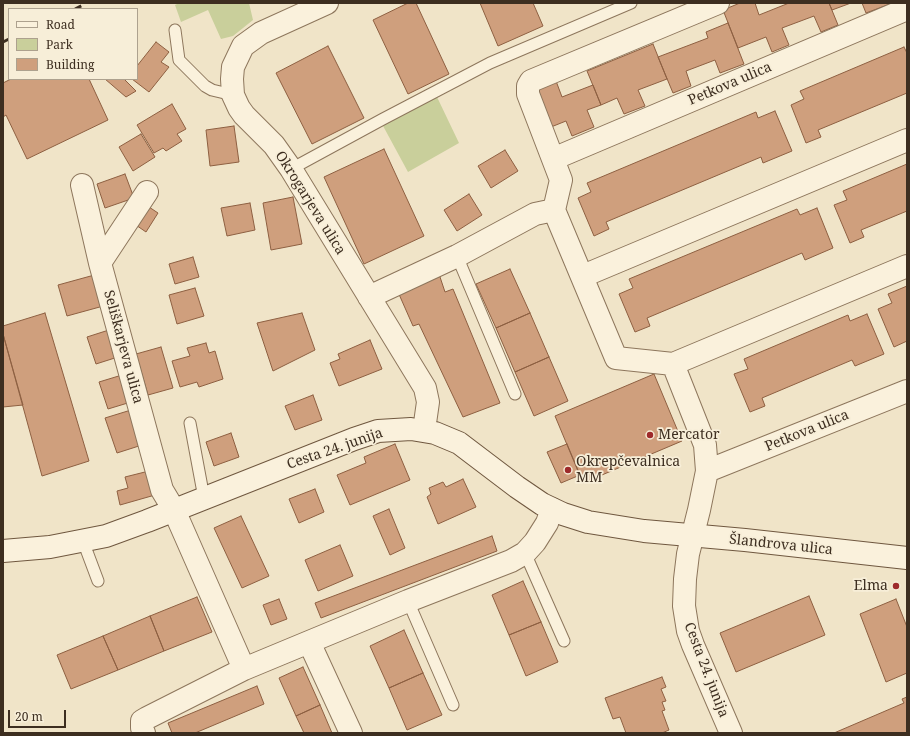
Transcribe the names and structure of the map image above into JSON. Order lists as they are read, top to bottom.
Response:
{
  "streets": {
    "street": [
      "Petkova ulica",
      "Okrogarjeva ulica",
      "Seliškarjeva ulica",
      "Cesta 24. junija",
      "Šlandrova ulica"
    ]
  },
  "crossings": [
    ["Okrogarjeva ulica", "Cesta 24. junija"],
    ["Seliškarjeva ulica", "Cesta 24. junija"],
    ["Cesta 24. junija", "Šlandrova ulica"]
  ],
  "places": ["Mercator", "Okrepčevalnica MM", "Elma"],
  "legend": ["Road", "Park", "Building"],
  "scale_bar": "20 m"
}
